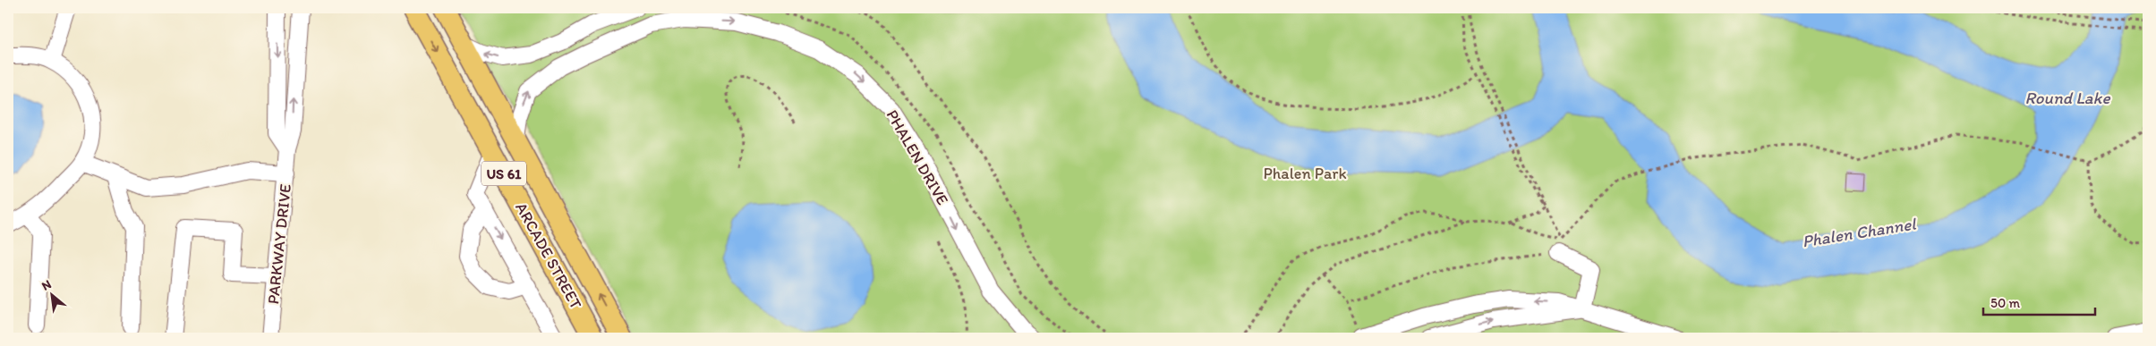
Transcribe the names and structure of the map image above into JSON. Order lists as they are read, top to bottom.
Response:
{
  "streets": {
    "main road": ["US 61", "ARCADE STREET"],
    "street": ["PHALEN DRIVE", "PARKWAY DRIVE"]
  },
  "crossings": [
    ["PHALEN DRIVE", "ARCADE STREET"]
  ],
  "water": ["Round Lake", "Phalen Channel"],
  "parks": ["Phalen Park"],
  "scale_bar": "50 m",
  "north": "top left"
}
